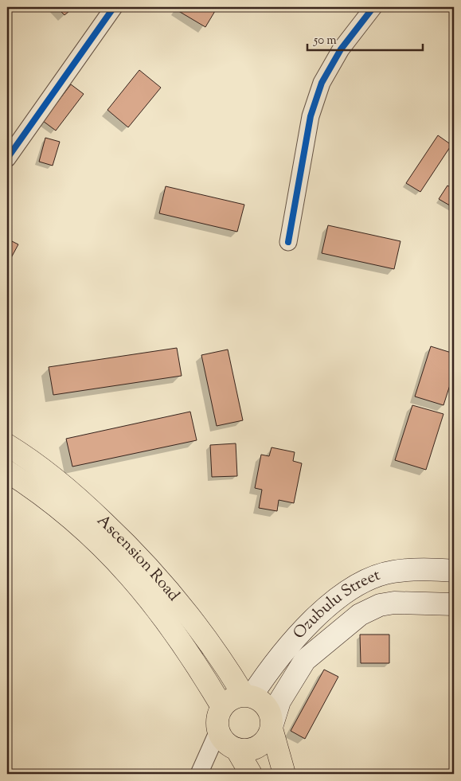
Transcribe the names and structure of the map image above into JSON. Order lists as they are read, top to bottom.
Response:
{
  "streets": {
    "main road": ["Ascension Road", "Ozubulu Street"]
  },
  "crossings": [
    ["Ascension Road", "Ozubulu Street"]
  ],
  "scale_bar": "50 m"
}
